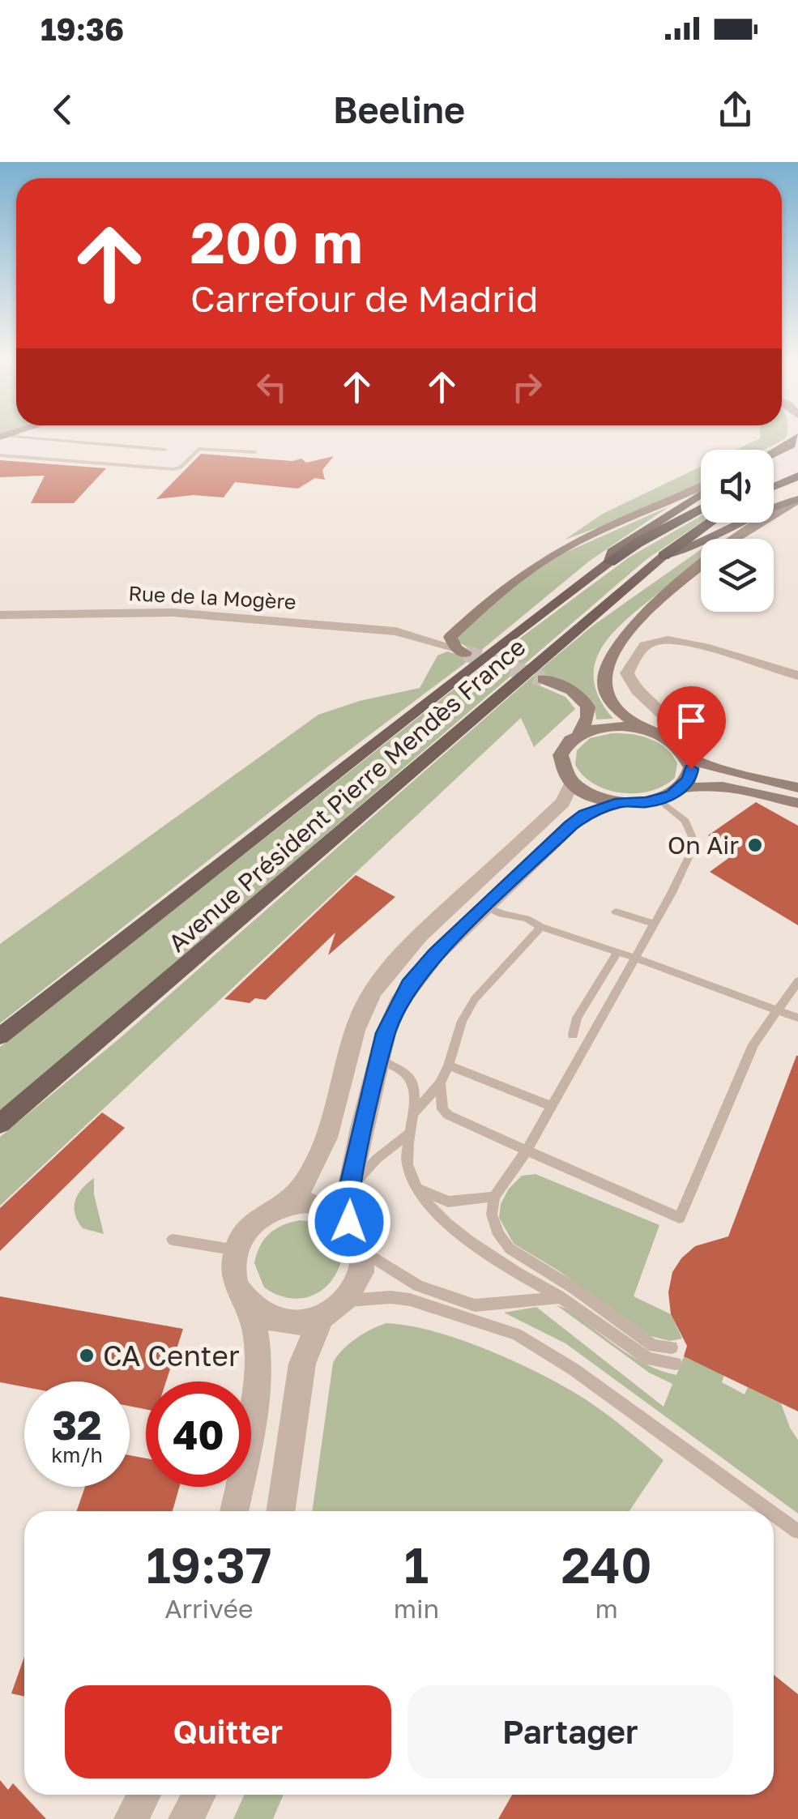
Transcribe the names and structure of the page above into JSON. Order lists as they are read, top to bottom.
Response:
{
  "streets": {
    "highway": ["Avenue Président Pierre Mendès France"],
    "street": ["Rue de la Mogère"]
  },
  "places": ["On Air", "CA Center"],
  "page": {
    "status": "19:36",
    "header": "Beeline",
    "turn": ["200 m", "Carrefour de Madrid"],
    "speed": "32 km/h",
    "limit": "40",
    "eta": [
      "19:37",
      "Arrivée",
      "1",
      "min",
      "240",
      "m"
    ],
    "buttons": ["Quitter", "Partager"]
  }
}
